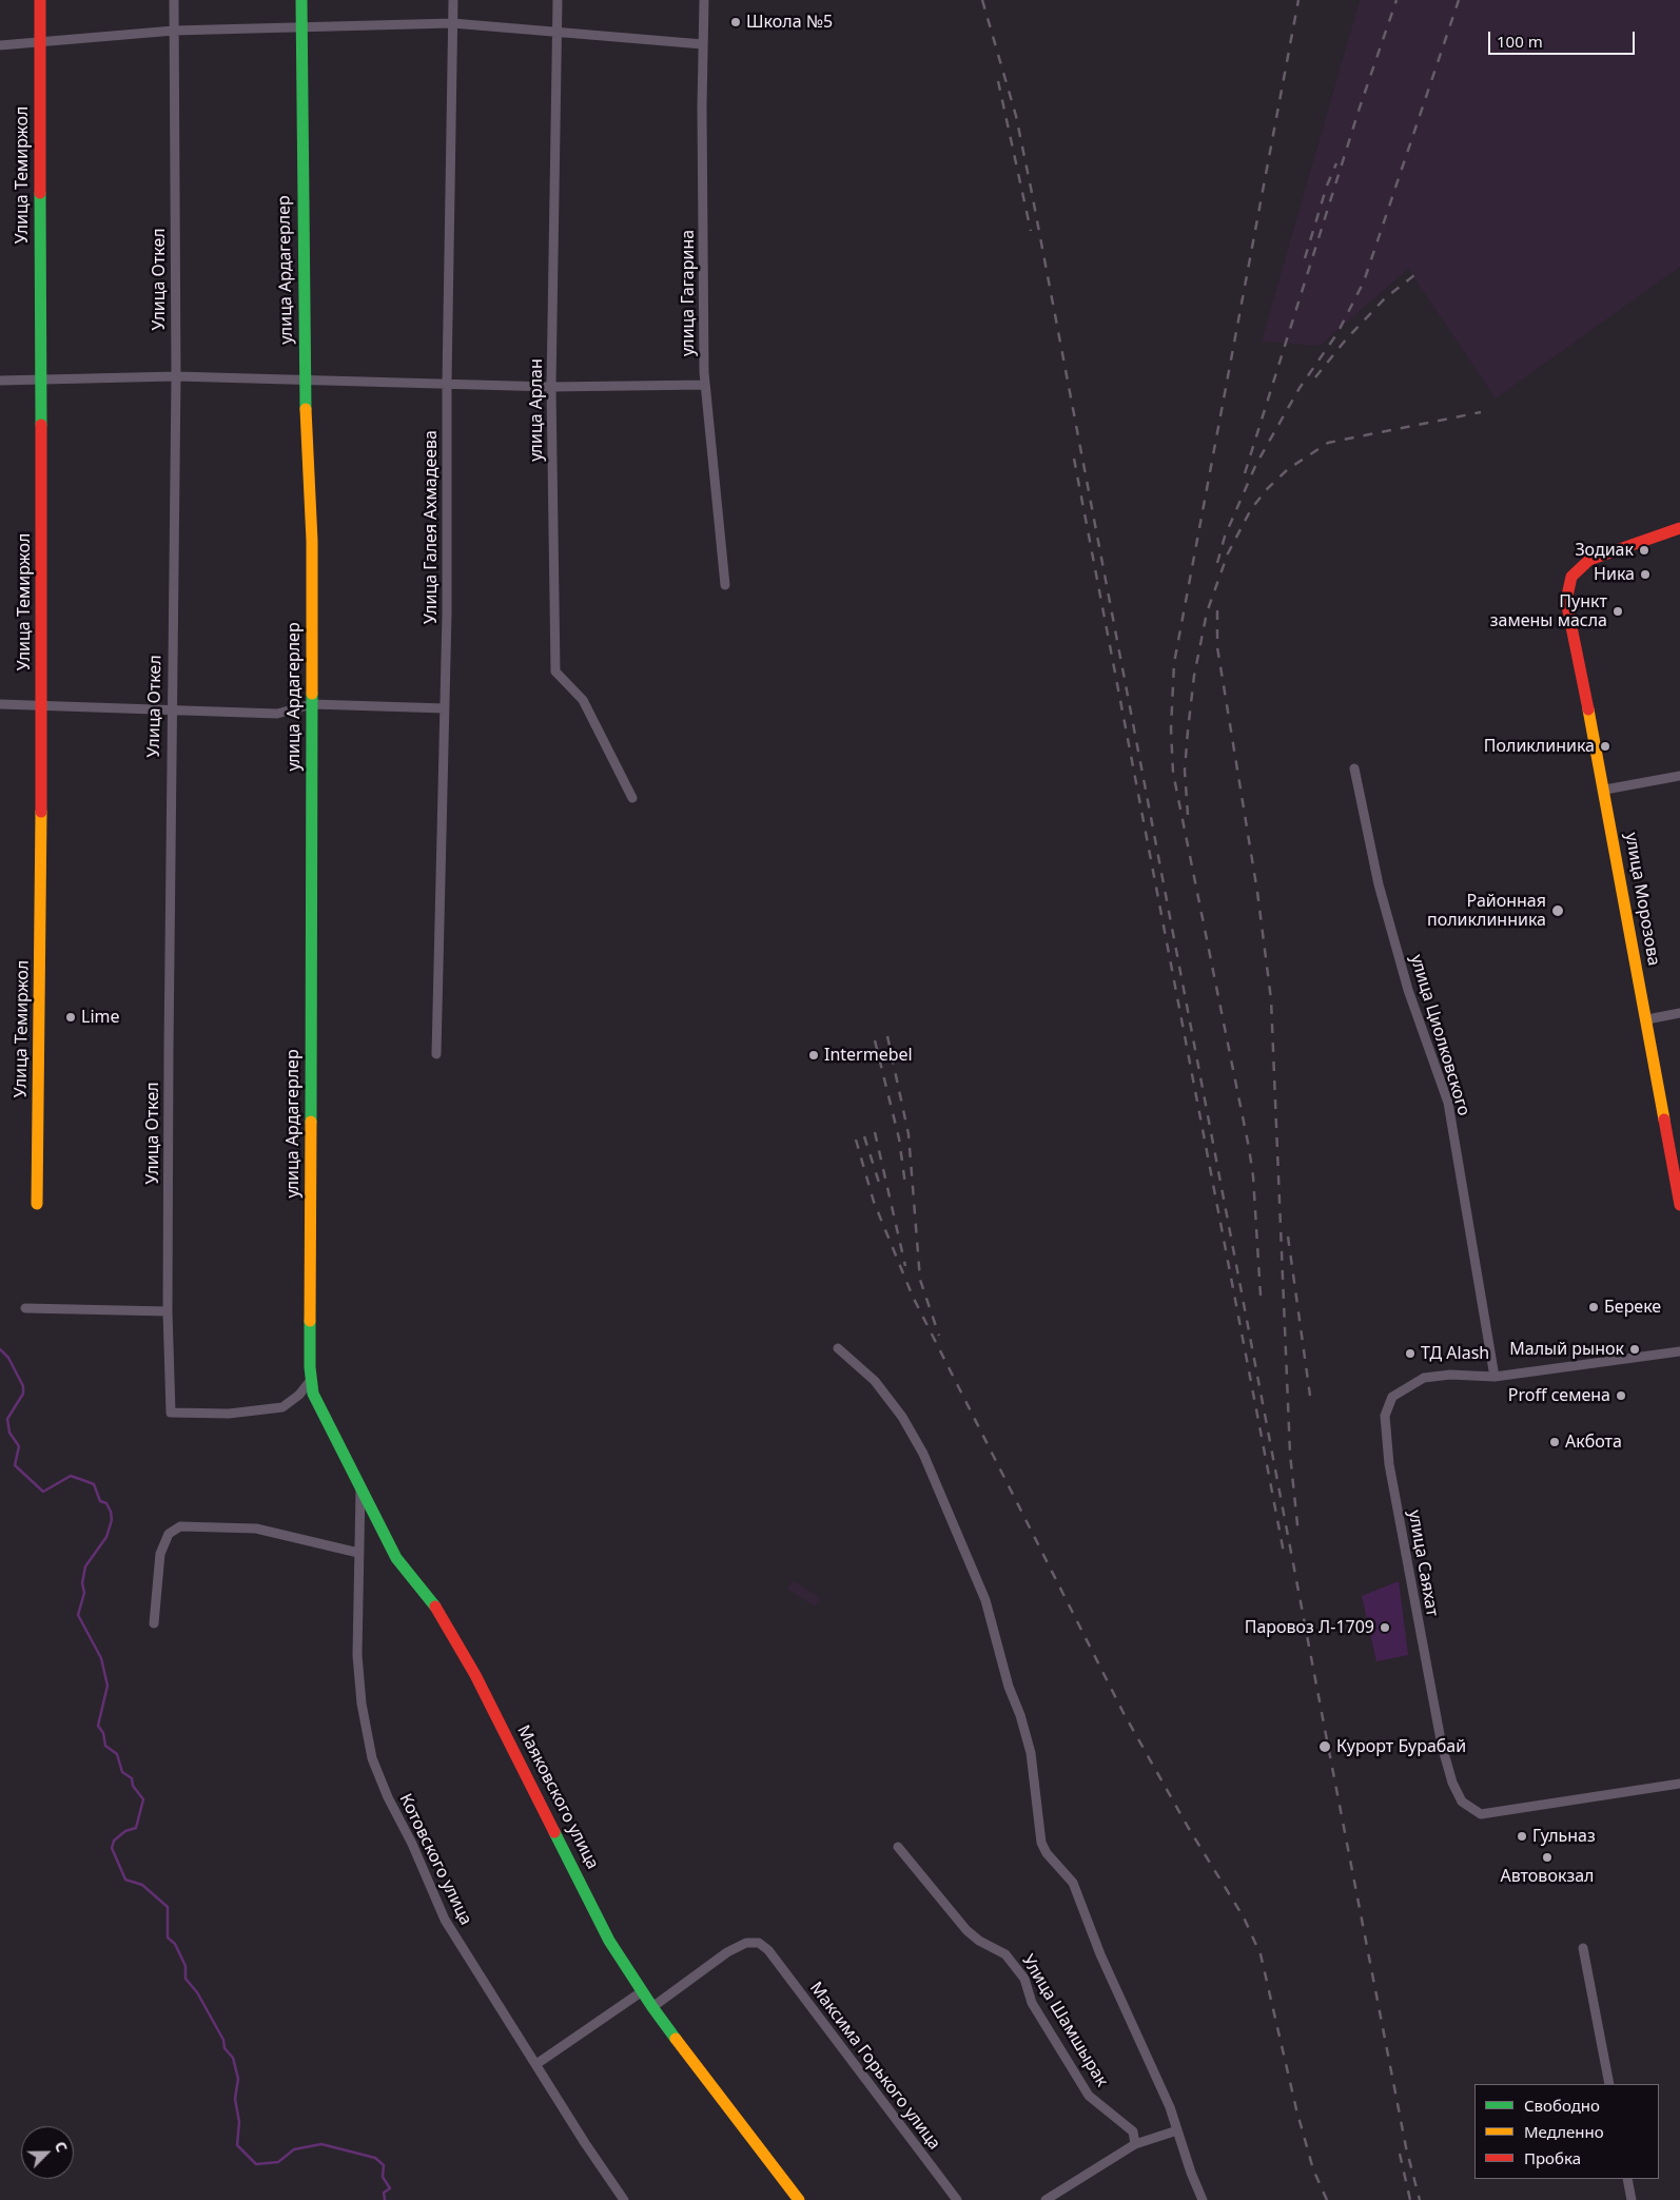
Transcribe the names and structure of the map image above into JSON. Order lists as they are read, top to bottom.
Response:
{
  "streets": {
    "street": [
      "Улица Темиржол",
      "улица Ардагерлер",
      "Улица Откел",
      "улица Гагарина",
      "улица Арлан",
      "Улица Галея Ахмадеева",
      "улица Морозова",
      "улица Циолковского",
      "улица Саяхат",
      "Маяковского улица",
      "Котовского улица",
      "Улица Шамшырак",
      "Максима Горького улица"
    ]
  },
  "crossings": [
    ["улица Ардагерлер", "Улица Откел"],
    ["улица Ардагерлер", "Маяковского улица"],
    ["улица Циолковского", "улица Саяхат"],
    ["Маяковского улица", "Котовского улица"],
    ["Маяковского улица", "Максима Горького улица"]
  ],
  "places": [
    "Школа №5",
    "Зодиак",
    "Ника",
    "Пункт замены масла",
    "Поликлиника",
    "Районная поликлинника",
    "Lime",
    "Intermebel",
    "Береке",
    "Малый рынок",
    "ТД Alash",
    "Proff семена",
    "Акбота",
    "Паровоз Л-1709",
    "Курорт Бурабай",
    "Гульназ",
    "Автовокзал"
  ],
  "legend": ["Свободно", "Медленно", "Пробка"],
  "scale_bar": "100 m",
  "north": "top right"
}
